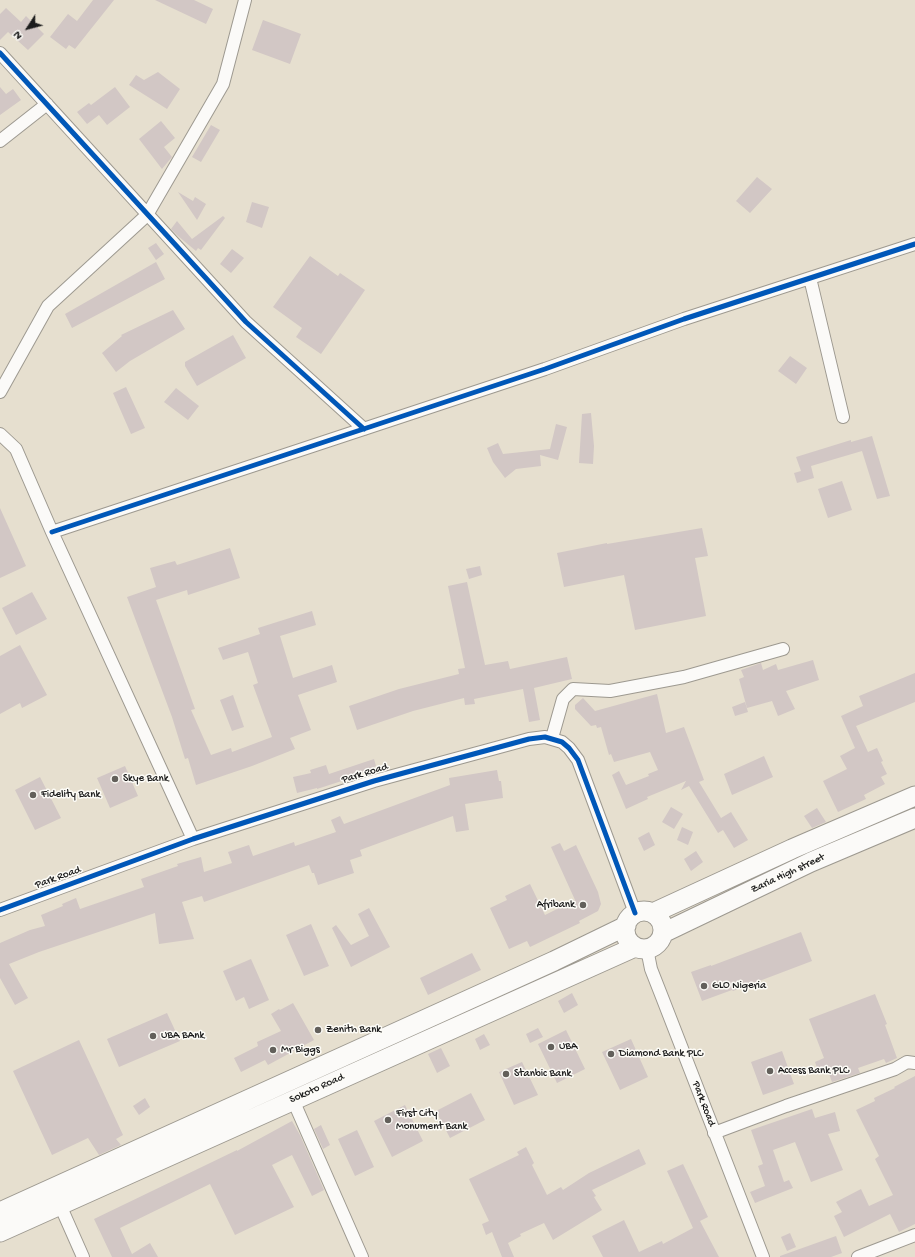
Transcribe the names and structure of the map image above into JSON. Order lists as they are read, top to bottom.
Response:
{
  "streets": {
    "main road": ["Zaria High street", "Sokoto Road"],
    "street": ["Park Road"]
  },
  "crossings": [
    ["Park Road", "Zaria High street"],
    ["Park Road", "Sokoto Road"],
    ["Zaria High street", "Sokoto Road"]
  ],
  "places": [
    "Skye Bank",
    "Fidelity Bank",
    "Afribank",
    "GLO Nigeria",
    "Zenith Bank",
    "UBA BAnk",
    "UBA",
    "Mr Biggs",
    "Diamond Bank PLC",
    "Access Bank PLC",
    "Stanbic Bank",
    "First City Monument Bank"
  ],
  "north": "bottom left"
}
